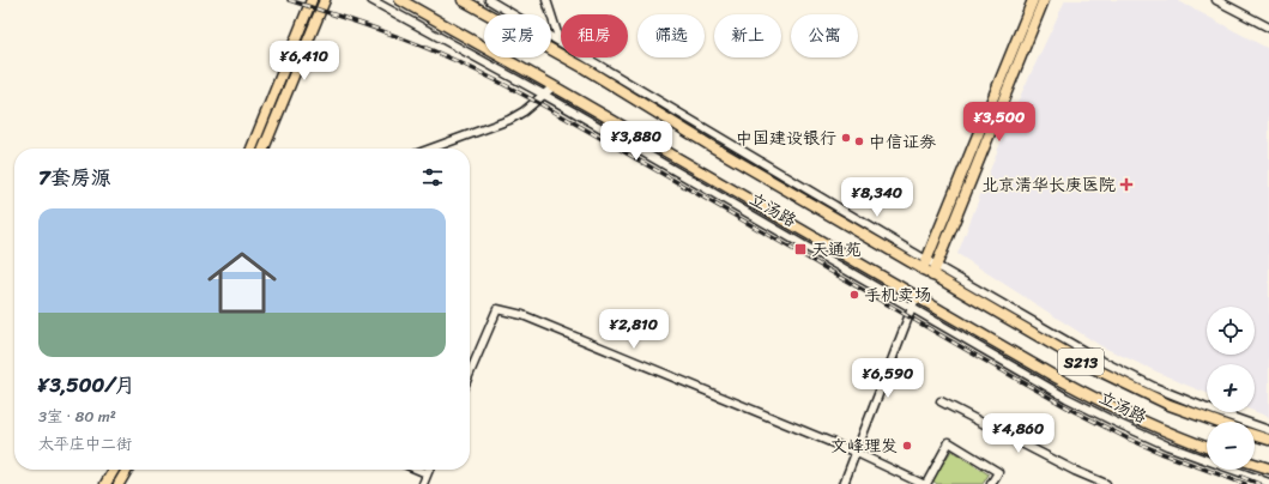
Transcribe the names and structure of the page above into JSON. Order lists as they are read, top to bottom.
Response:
{
  "streets": {
    "main road": ["立汤路", "S213"]
  },
  "places": {
    "other": [
      "中国建设银行",
      "中信证券",
      "手机卖场",
      "文峰理发"
    ],
    "health": ["北京清华长庚医院"],
    "transit": ["天通苑"]
  },
  "page": {
    "chip": [
      "买房",
      "租房",
      "筛选",
      "新上",
      "公寓"
    ],
    "price": [
      "¥6,410",
      "¥3,500",
      "¥3,880",
      "¥8,340",
      "¥2,810",
      "¥6,590",
      "¥4,860"
    ],
    "heading": "7套房源",
    "list": [
      {
        "name": "¥3,500/月",
        "note": "3室 · 80 m² · 太平庄中二街"
      }
    ],
    "map_buttons": ["+", "−"]
  }
}
